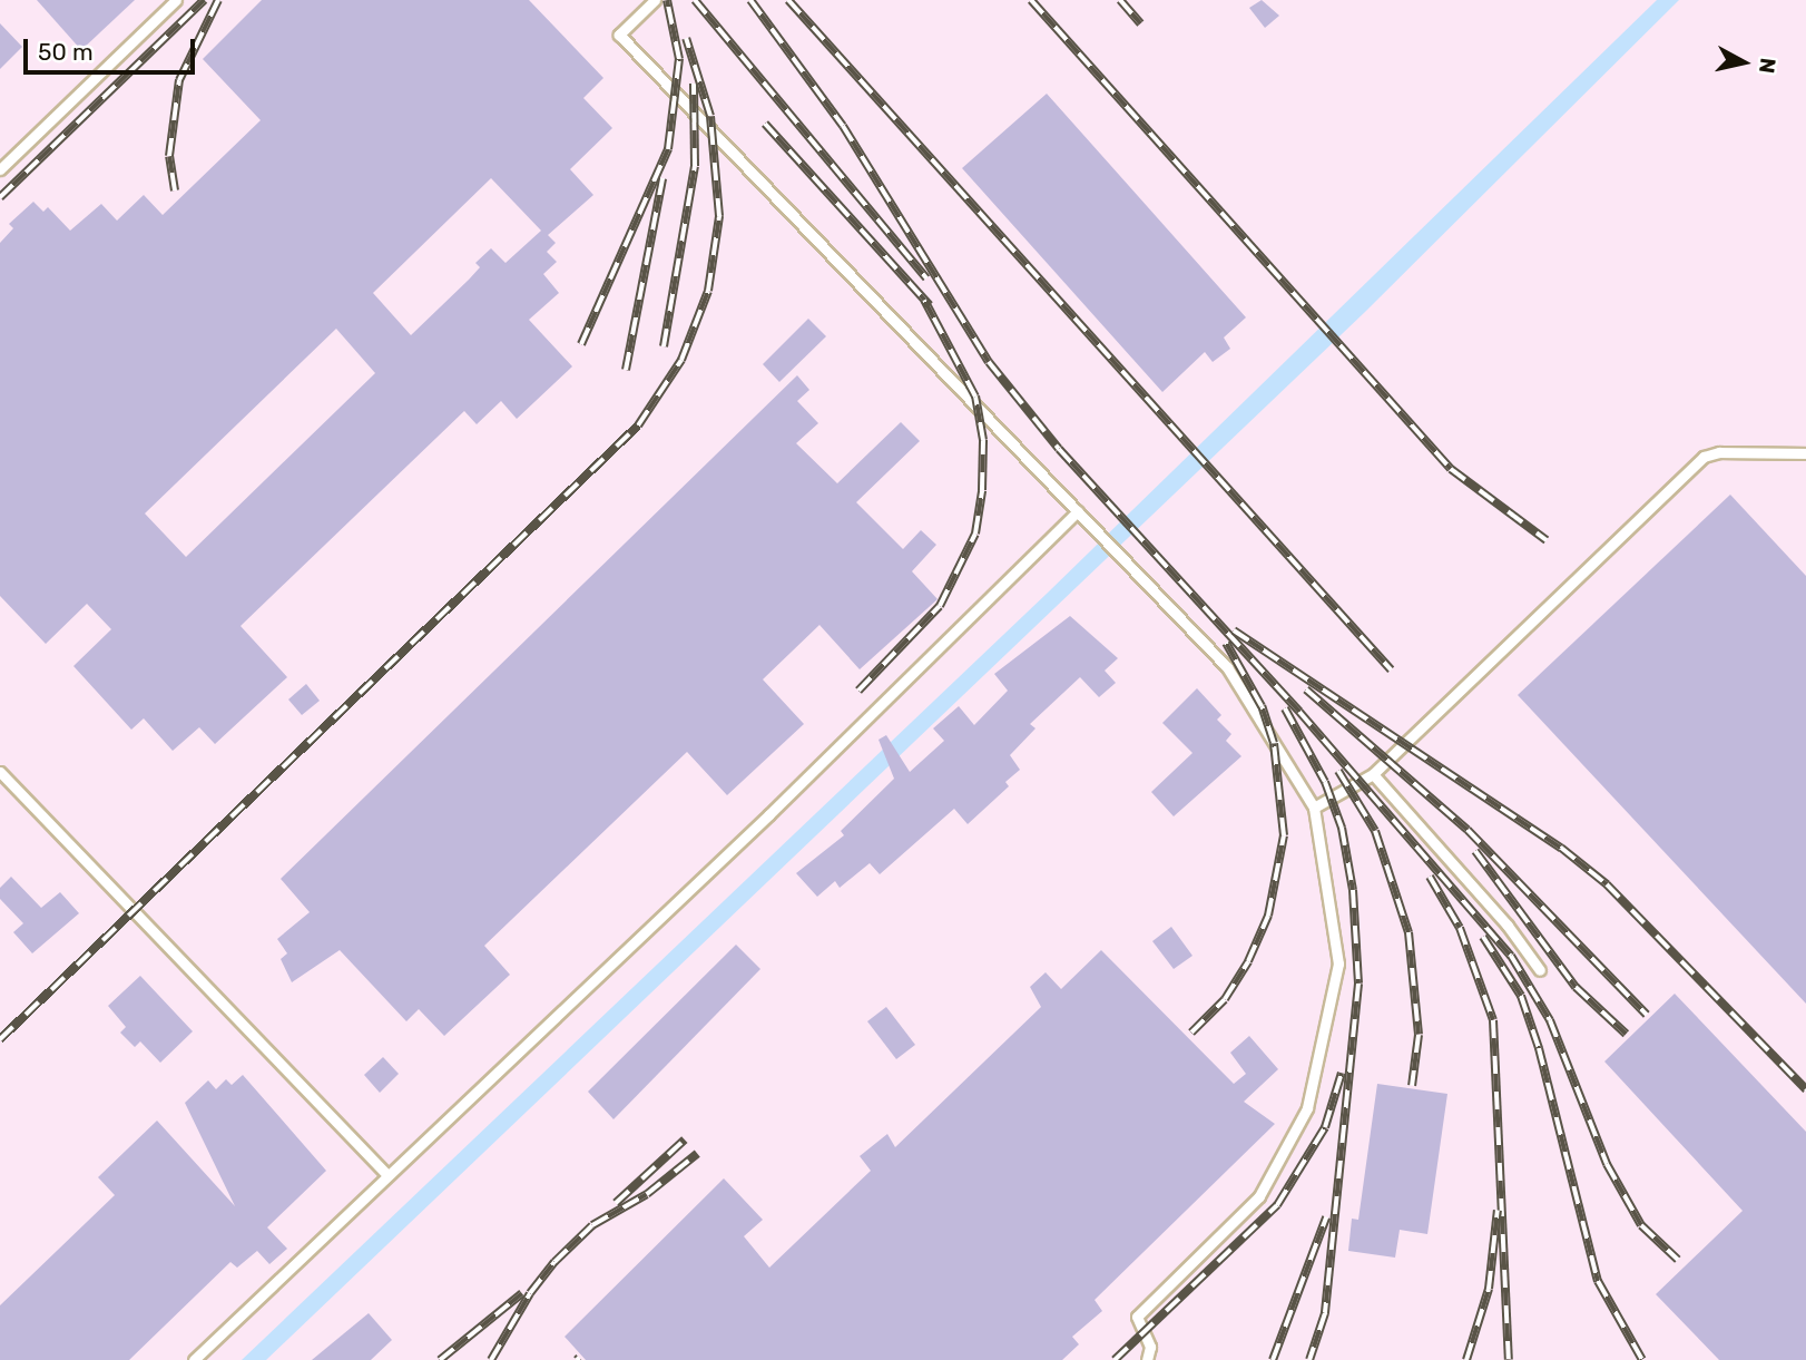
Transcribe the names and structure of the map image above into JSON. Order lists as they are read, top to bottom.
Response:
{
  "scale_bar": "50 m",
  "north": "right"
}
